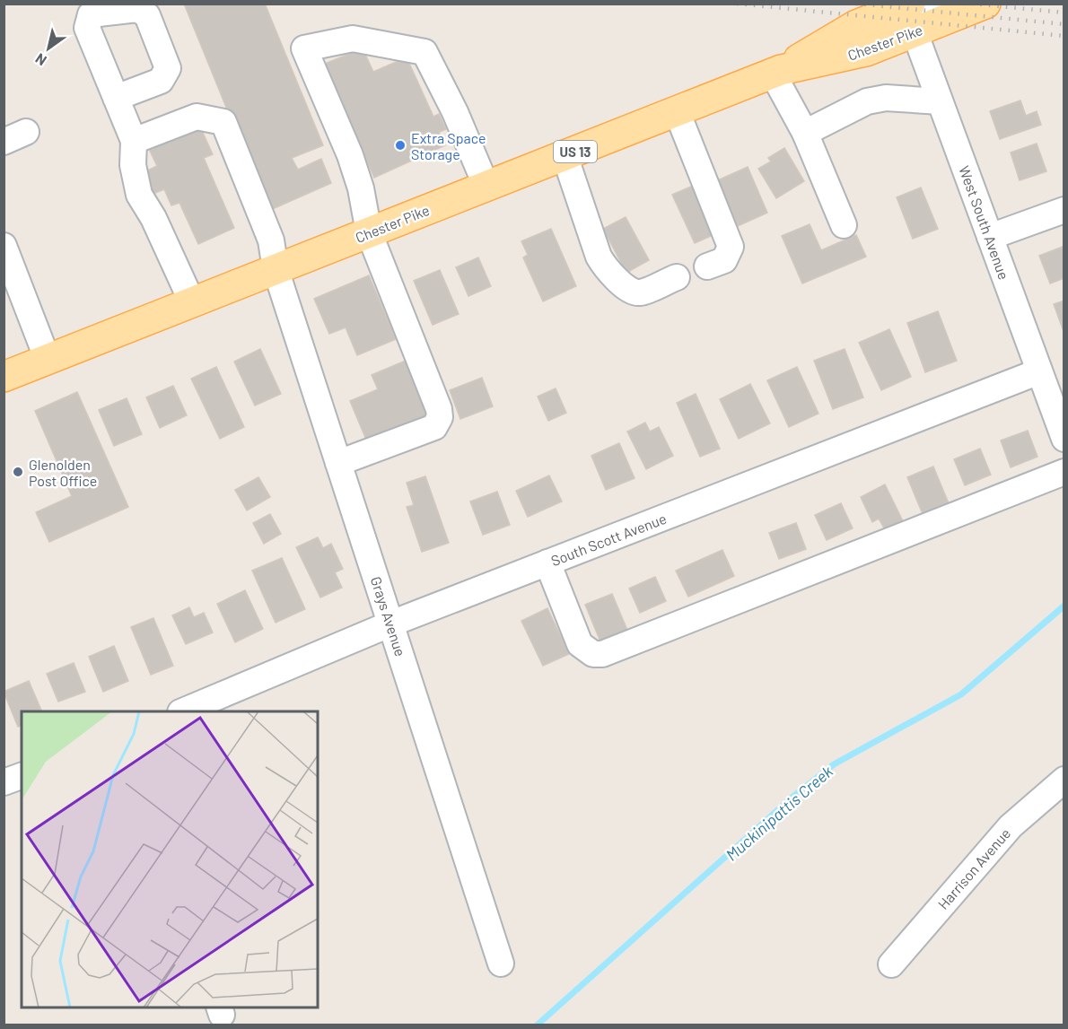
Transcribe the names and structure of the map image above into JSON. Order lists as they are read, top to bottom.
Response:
{
  "streets": {
    "main road": ["Chester Pike", "US 13"],
    "street": [
      "West South Avenue",
      "South Scott Avenue",
      "Grays Avenue",
      "Harrison Avenue"
    ]
  },
  "crossings": [
    ["Chester Pike", "West South Avenue"],
    ["Chester Pike", "Grays Avenue"],
    ["West South Avenue", "South Scott Avenue"],
    ["South Scott Avenue", "Grays Avenue"]
  ],
  "water": ["Muckinipattis Creek"],
  "places": ["Extra Space Storage", "Glenolden Post Office"],
  "north": "bottom left"
}
